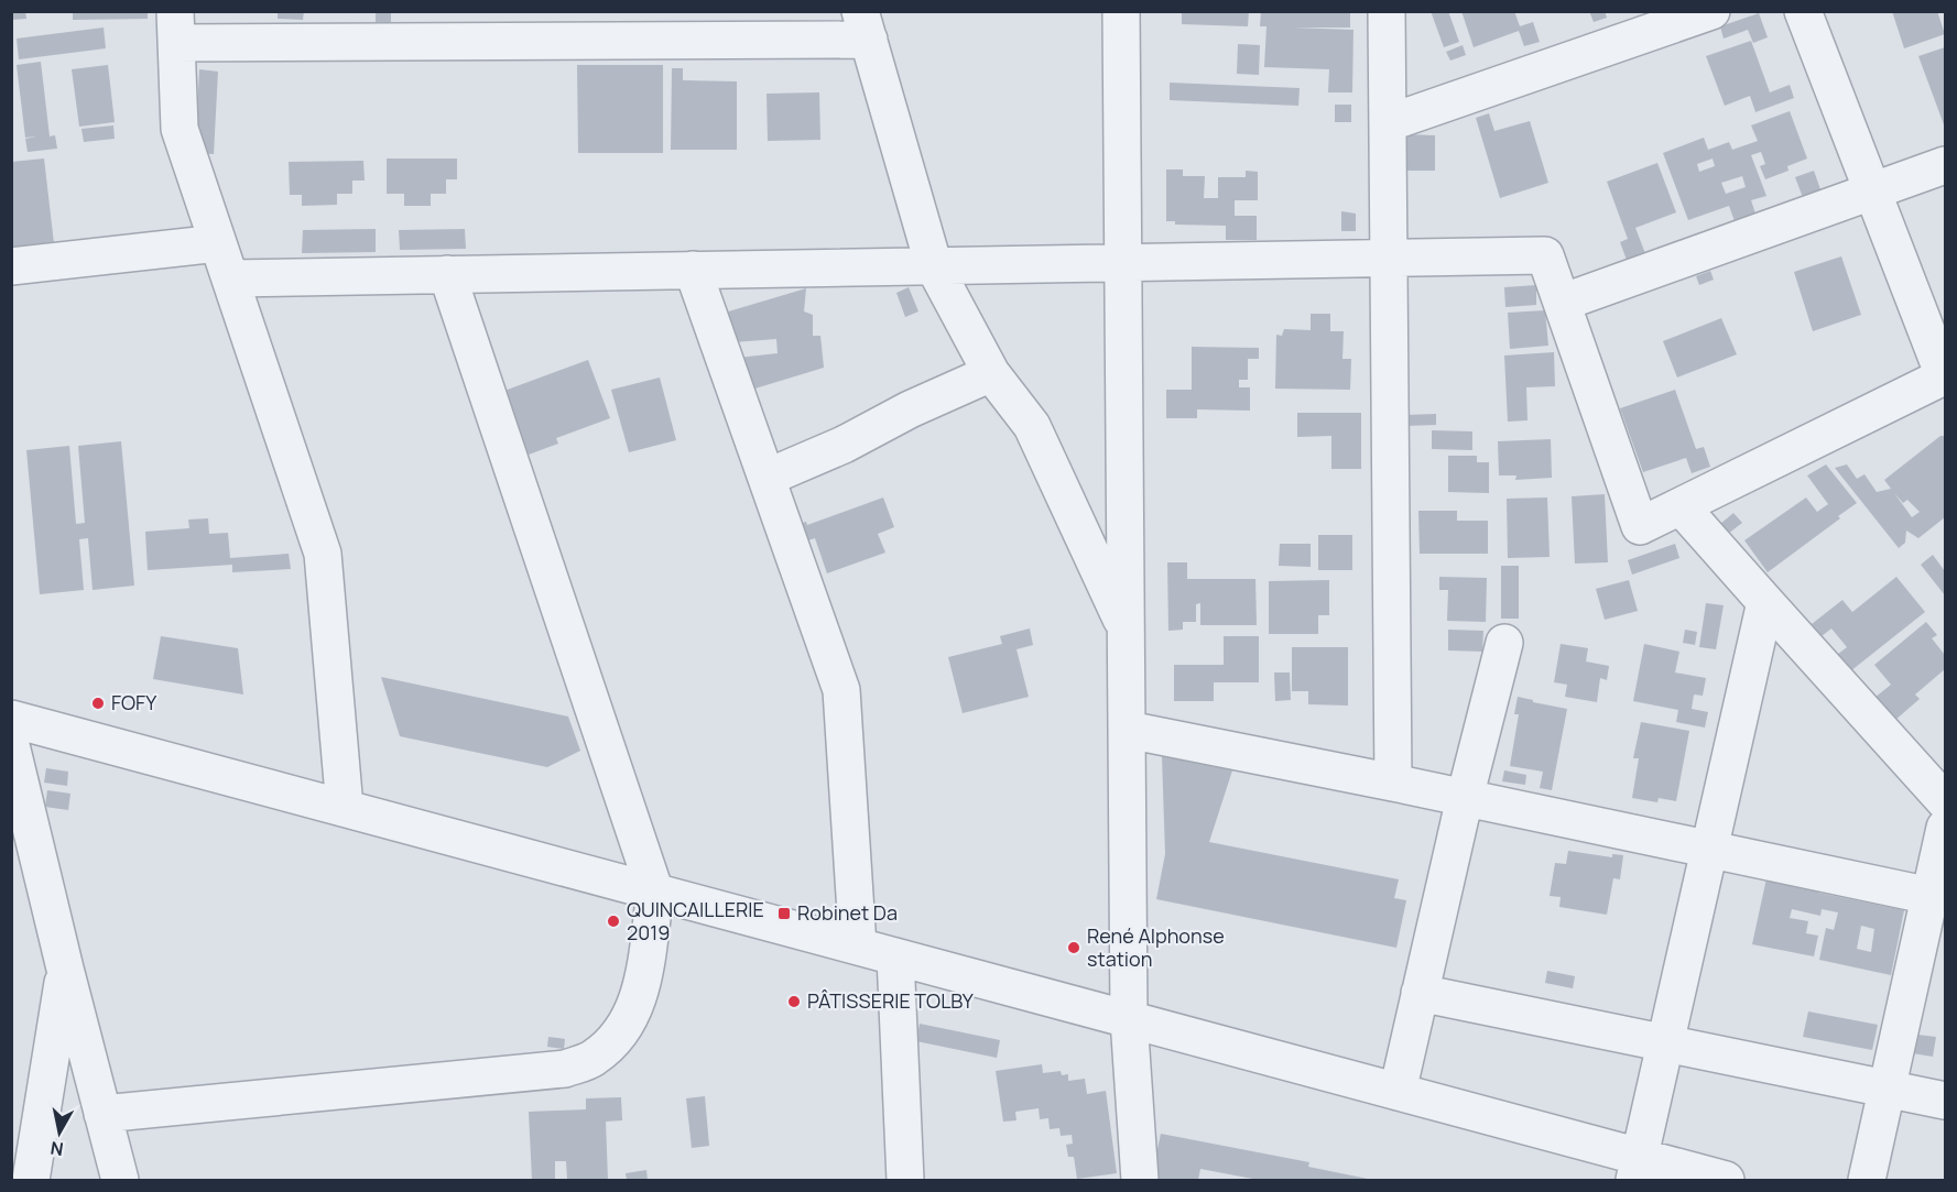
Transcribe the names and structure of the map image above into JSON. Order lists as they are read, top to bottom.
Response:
{
  "places": {
    "other": [
      "FOFY",
      "QUINCAILLERIE 2019",
      "René Alphonse station",
      "PÂTISSERIE TOLBY"
    ],
    "transit": ["Robinet Da"]
  },
  "north": "bottom"
}
